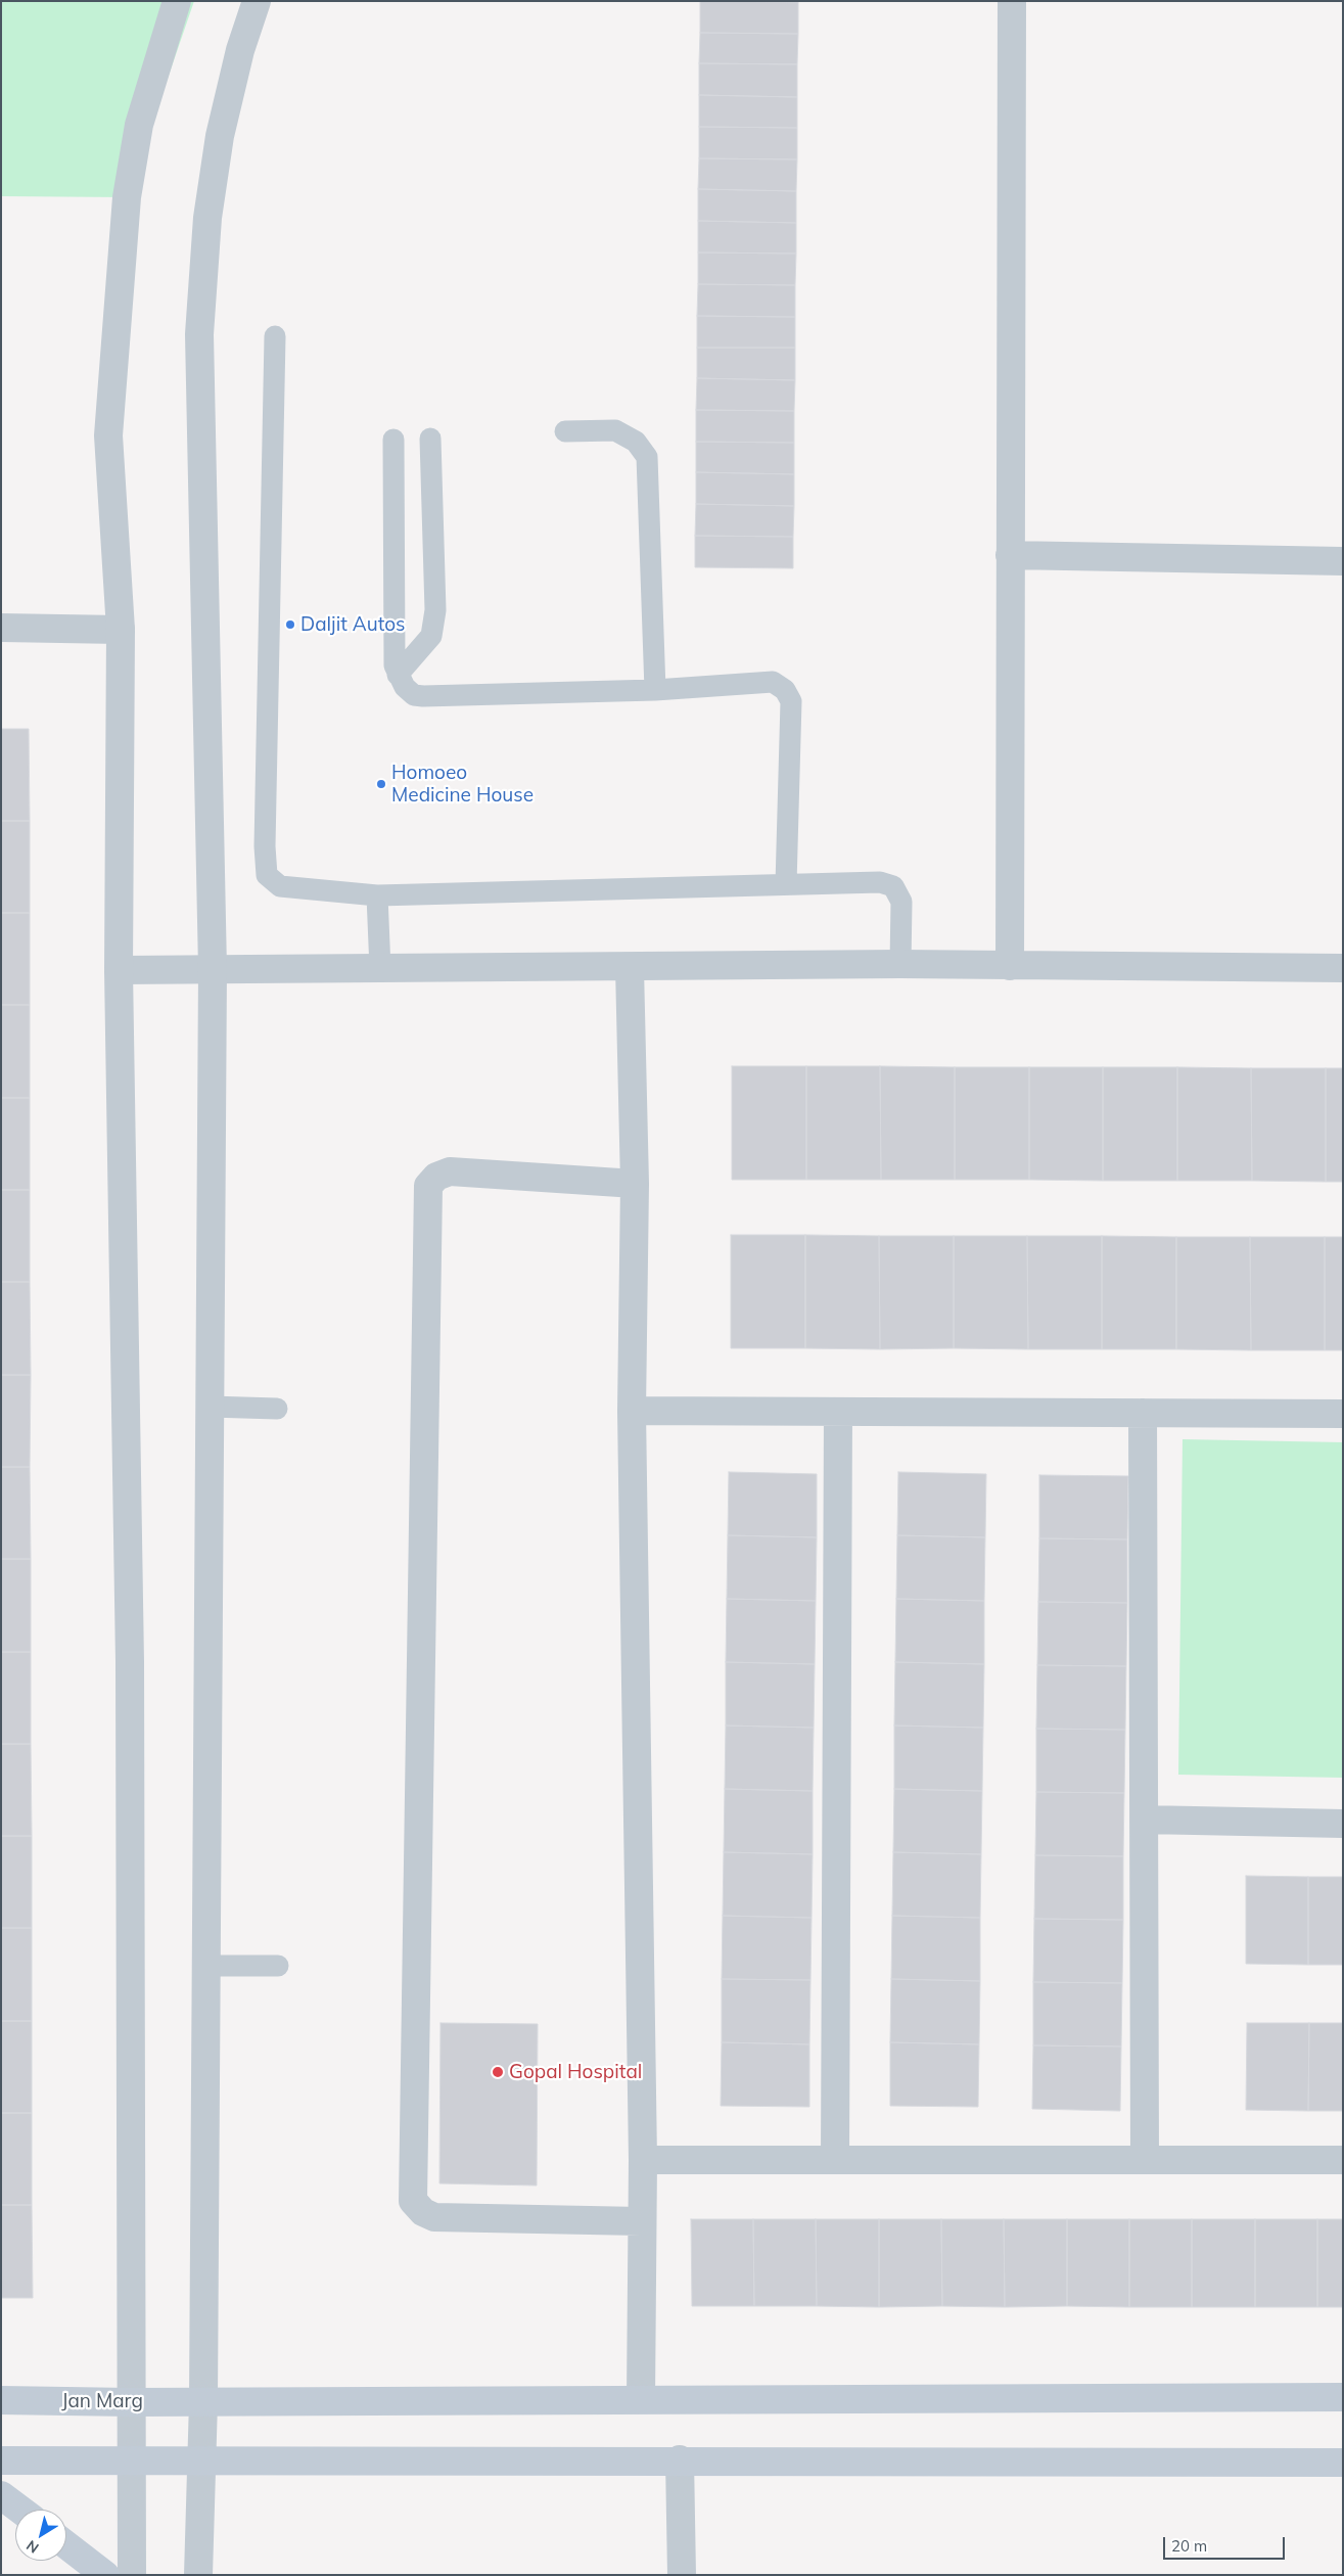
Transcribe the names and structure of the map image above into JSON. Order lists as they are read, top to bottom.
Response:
{
  "streets": {
    "main road": ["Jan Marg"]
  },
  "places": ["Daljit Autos", "Homoeo Medicine House", "Gopal Hospital"],
  "scale_bar": "20 m",
  "north": "bottom left"
}
